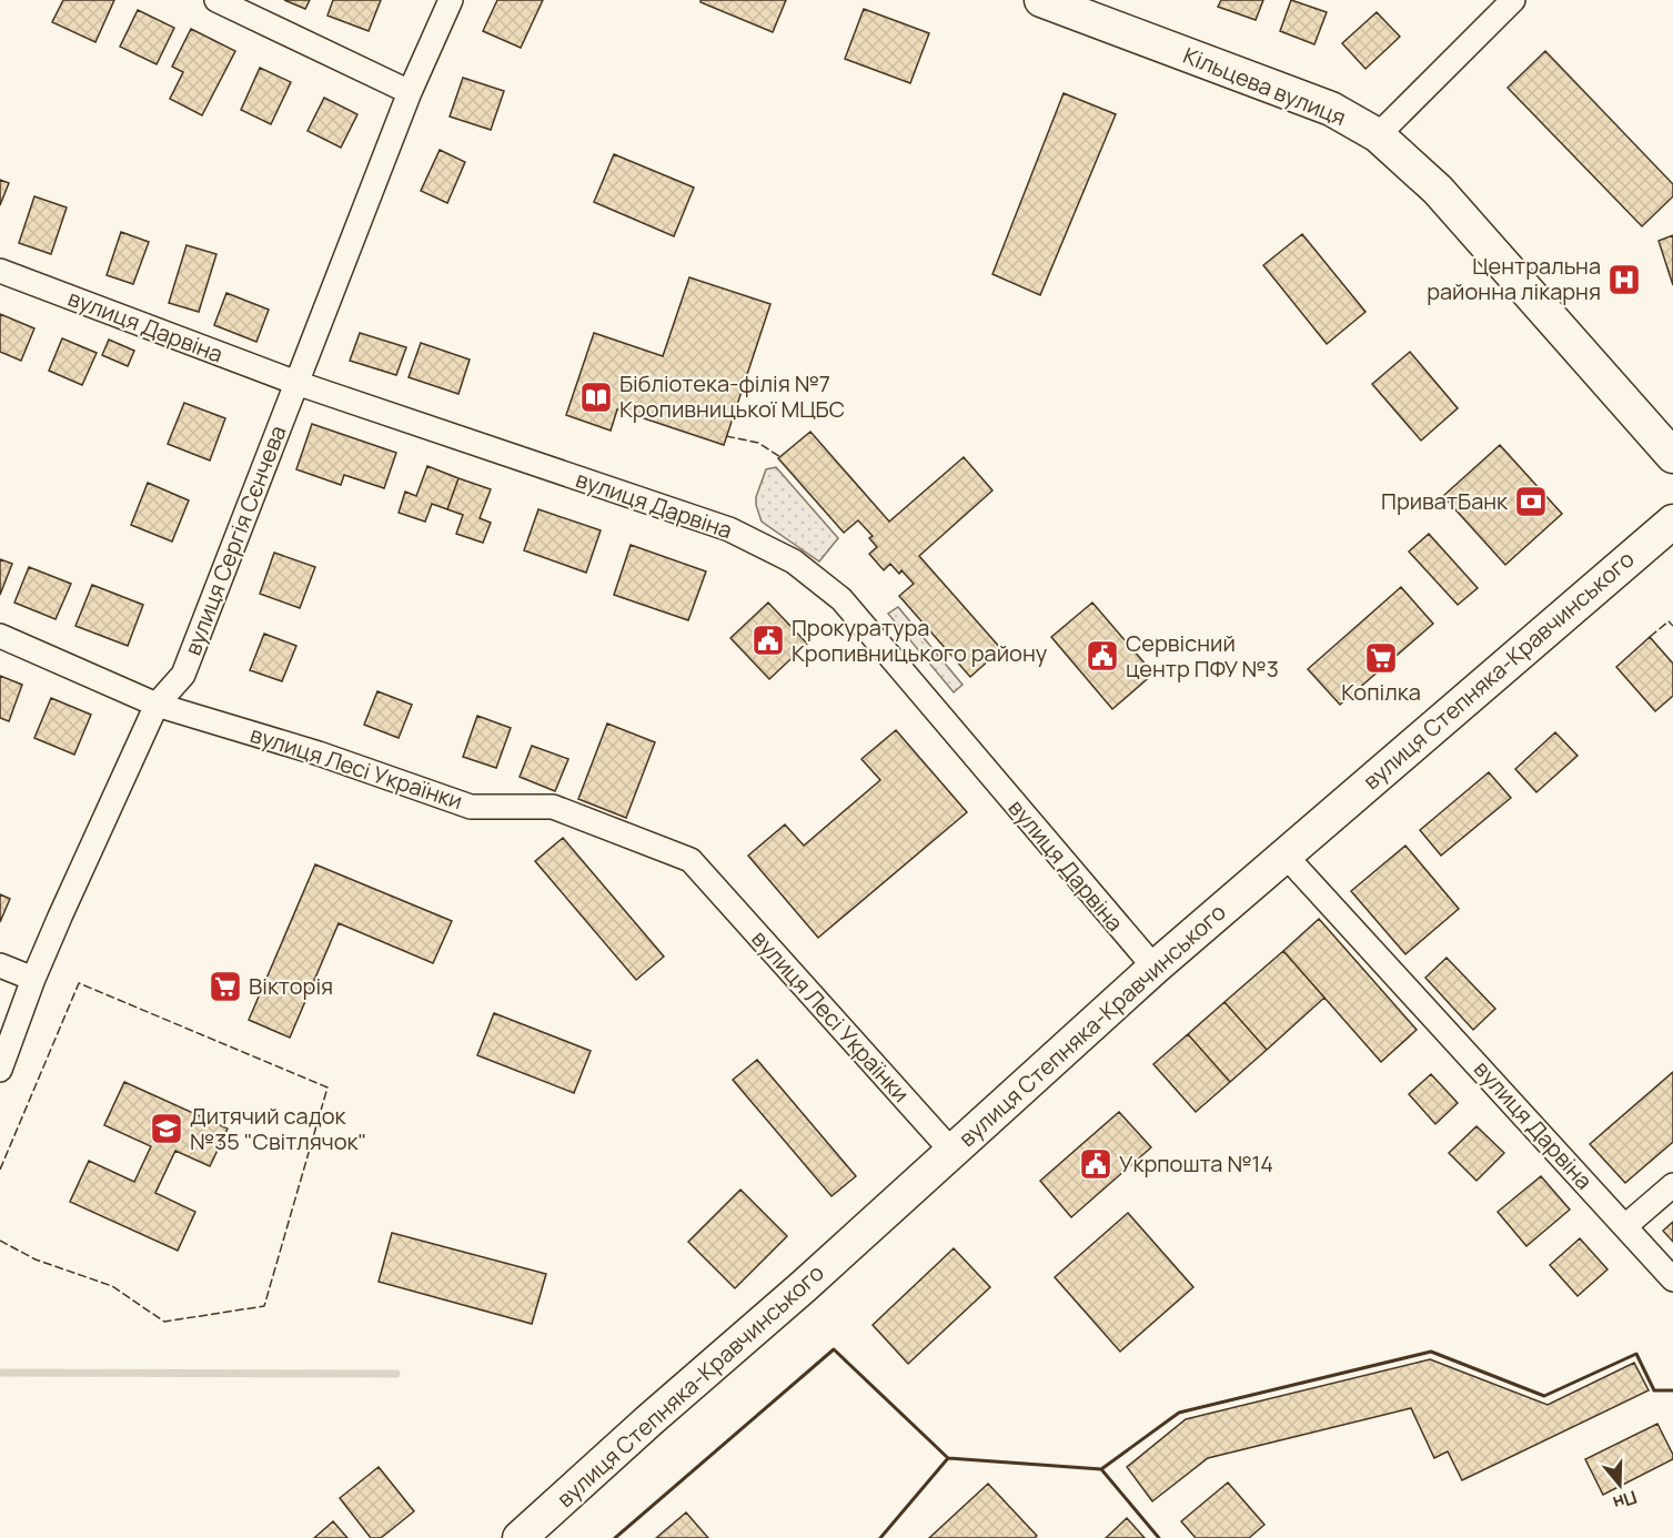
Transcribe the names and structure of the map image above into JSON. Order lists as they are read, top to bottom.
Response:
{
  "streets": {
    "main road": ["Кільцева вулиця", "вулиця Степняка-Кравчинського"],
    "street": ["вулиця Дарвіна", "вулиця Сергія Сєнчева", "вулиця Лесі Українки"]
  },
  "crossings": [
    ["вулиця Дарвіна", "вулиця Сергія Сєнчева"],
    ["вулиця Дарвіна", "вулиця Степняка-Кравчинського"],
    ["вулиця Сергія Сєнчева", "вулиця Лесі Українки"],
    ["вулиця Степняка-Кравчинського", "вулиця Лесі Українки"]
  ],
  "places": {
    "hospital": ["Центральна районна лікарня"],
    "library": ["Бібліотека-філія №7 Кропивницької МЦБС"],
    "bank": ["ПриватБанк"],
    "public building": ["Прокуратура Кропивницького району", "Сервісний центр ПФУ №3", "Укрпошта №14"],
    "supermarket": ["Копілка", "Вікторія"],
    "school or university": ["Дитячий садок №35 \"Світлячок\""]
  },
  "north": "bottom"
}
